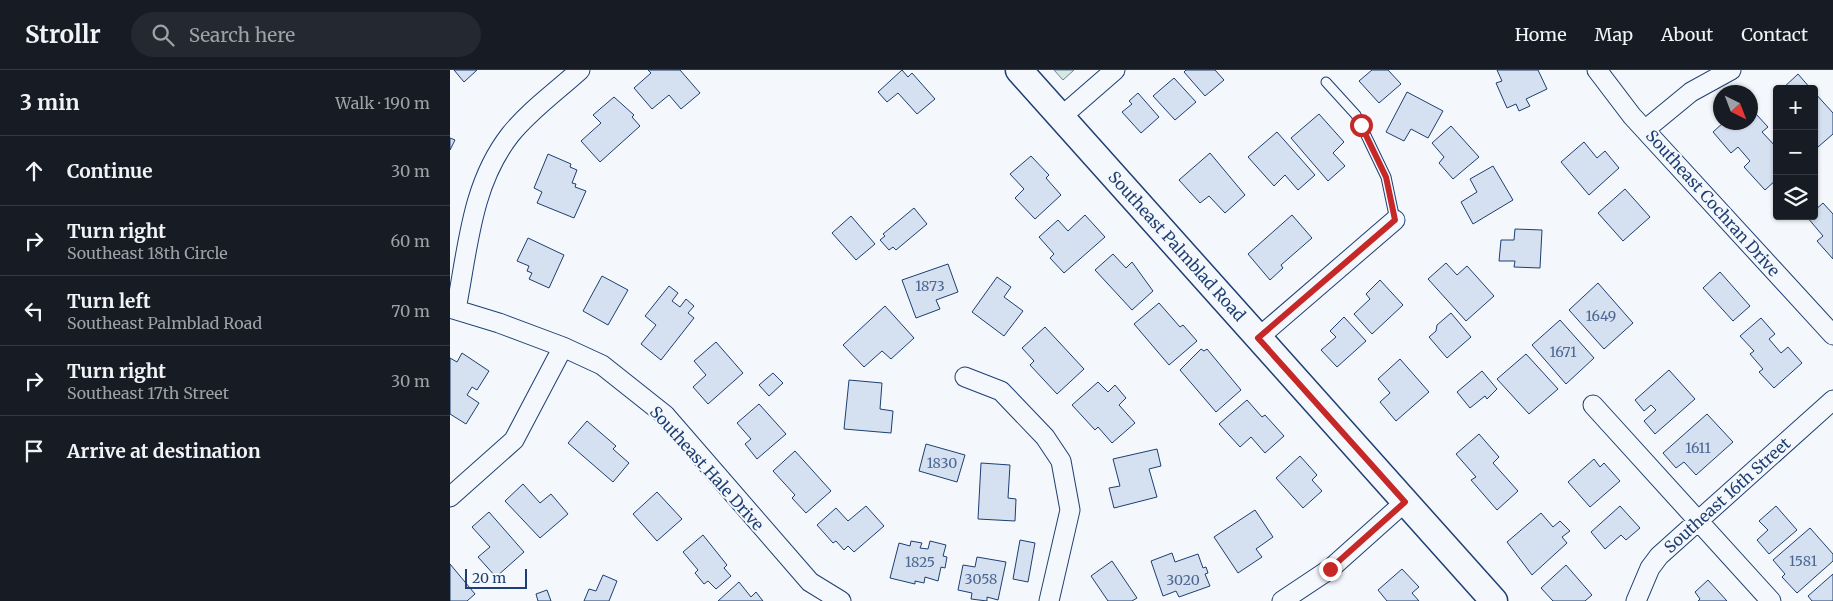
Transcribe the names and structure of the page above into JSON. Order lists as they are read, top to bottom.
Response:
{
  "streets": {
    "street": [
      "Southeast Cochran Drive",
      "Southeast Palmblad Road",
      "Southeast Hale Drive",
      "Southeast 16th Street"
    ]
  },
  "house_numbers": [
    "1873",
    "1649",
    "1671",
    "1611",
    "1830",
    "1581",
    "1825",
    "3058",
    "3020"
  ],
  "scale_bar": "20 m",
  "north": "bottom right",
  "page": {
    "header": "Strollr",
    "search": "Search here",
    "nav": [
      "Home",
      "Map",
      "About",
      "Contact"
    ],
    "heading": ["3 min", "Walk · 190 m"],
    "map_buttons": ["+", "−"],
    "list": [
      ["Continue", "30 m"],
      ["Turn right", "Southeast 18th Circle", "60 m"],
      ["Turn left", "Southeast Palmblad Road", "70 m"],
      ["Turn right", "Southeast 17th Street", "30 m"],
      "Arrive at destination"
    ],
    "scale": "20 m"
  }
}
